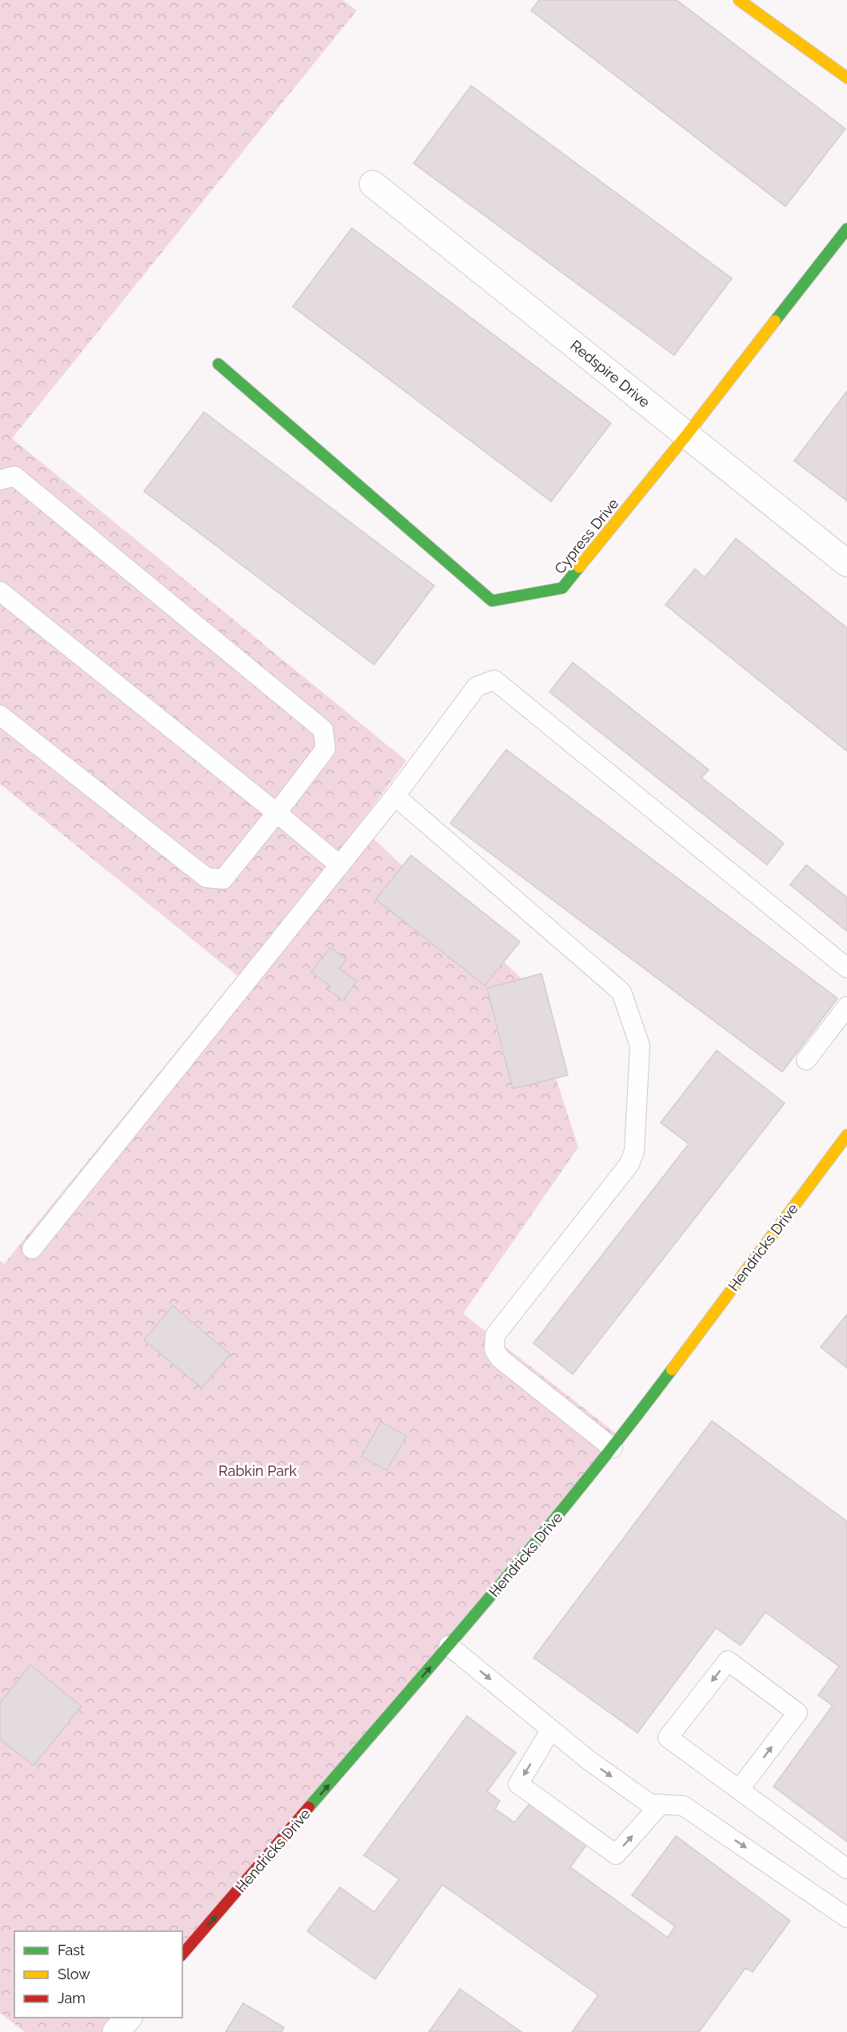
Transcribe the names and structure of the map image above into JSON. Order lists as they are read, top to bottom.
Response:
{
  "streets": {
    "street": ["Redspire Drive", "Cypress Drive", "Hendricks Drive"]
  },
  "crossings": [
    ["Redspire Drive", "Cypress Drive"]
  ],
  "one_way": ["Hendricks Drive"],
  "parks": ["Rabkin Park"],
  "legend": ["Fast", "Slow", "Jam"]
}
